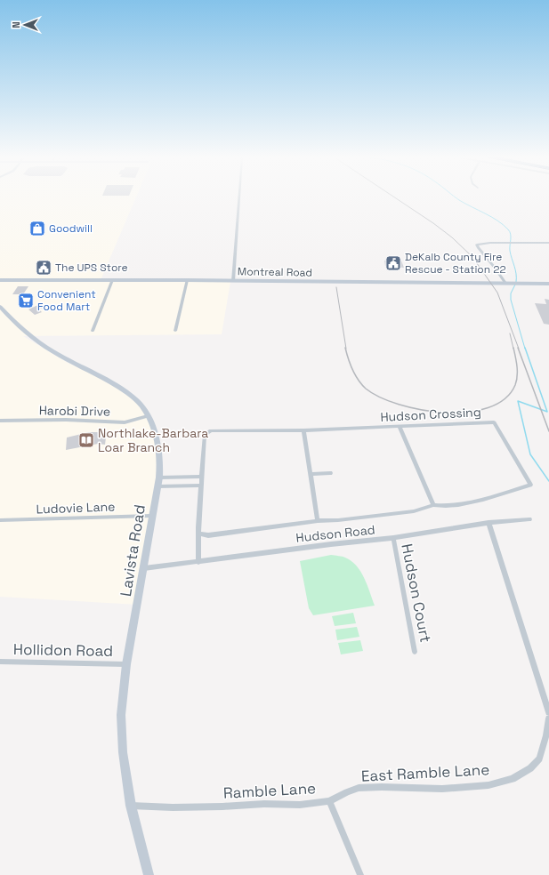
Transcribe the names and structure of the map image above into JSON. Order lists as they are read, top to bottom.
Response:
{
  "streets": {
    "street": [
      "Montreal Road",
      "Harobi Drive",
      "Hudson Crossing",
      "Ludovie Lane",
      "Hudson Road",
      "Lavista Road",
      "Hudson Court",
      "Hollidon Road",
      "East Ramble Lane",
      "Ramble Lane"
    ]
  },
  "crossings": [
    ["Harobi Drive", "Lavista Road"],
    ["Hudson Crossing", "Hudson Road"],
    ["Ludovie Lane", "Lavista Road"],
    ["Hudson Road", "Lavista Road"],
    ["Hudson Road", "Hudson Court"],
    ["Lavista Road", "Hollidon Road"],
    ["Lavista Road", "Ramble Lane"],
    ["East Ramble Lane", "Ramble Lane"]
  ],
  "places": {
    "shop": ["Goodwill"],
    "public building": ["DeKalb County Fire Rescue - Station 22", "The UPS Store"],
    "supermarket": ["Convenient Food Mart"],
    "library": ["Northlake-Barbara Loar Branch"]
  },
  "north": "left"
}
